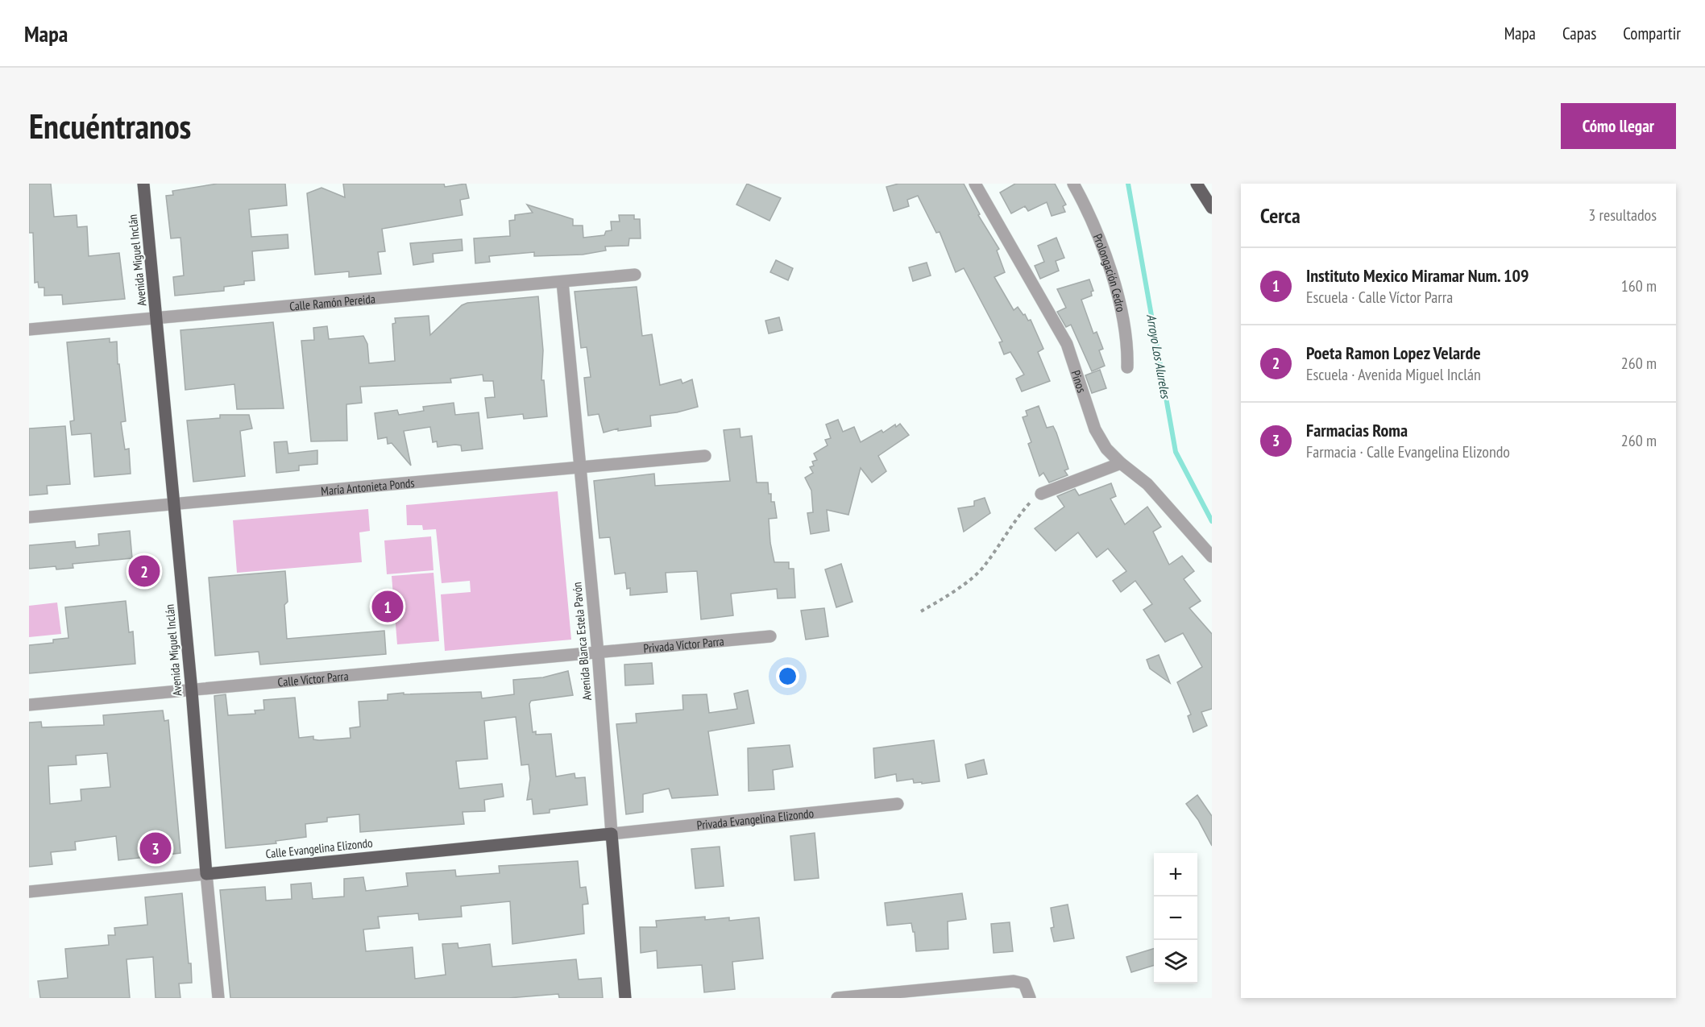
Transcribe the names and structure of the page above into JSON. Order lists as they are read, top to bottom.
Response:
{
  "streets": {
    "main road": ["Avenida Miguel Inclán", "Avenida Blanca Estela Pavón", "Calle Evangelina Elizondo"],
    "street": [
      "Prolongación Cedro",
      "Calle Ramón Pereida",
      "Pinos",
      "María Antonieta Ponds",
      "Privada Víctor Parra",
      "Calle Víctor Parra",
      "Privada Evangelina Elizondo"
    ]
  },
  "crossings": [
    ["Avenida Miguel Inclán", "Calle Ramón Pereida"],
    ["Avenida Miguel Inclán", "María Antonieta Ponds"],
    ["Avenida Miguel Inclán", "Calle Víctor Parra"],
    ["Avenida Miguel Inclán", "Calle Evangelina Elizondo"],
    ["Calle Ramón Pereida", "Avenida Blanca Estela Pavón"],
    ["María Antonieta Ponds", "Avenida Blanca Estela Pavón"],
    ["Avenida Blanca Estela Pavón", "Privada Víctor Parra"],
    ["Avenida Blanca Estela Pavón", "Calle Víctor Parra"],
    ["Avenida Blanca Estela Pavón", "Privada Evangelina Elizondo"],
    ["Avenida Blanca Estela Pavón", "Calle Evangelina Elizondo"],
    ["Privada Víctor Parra", "Calle Víctor Parra"],
    ["Privada Evangelina Elizondo", "Calle Evangelina Elizondo"]
  ],
  "water": ["Arroyo Los Alureles"],
  "page": {
    "header": "Mapa",
    "nav": ["Mapa", "Capas", "Compartir"],
    "buttons": "Cómo llegar",
    "title": "Encuéntranos",
    "heading": ["Cerca", "3 resultados"],
    "list": [
      {
        "mark": "1",
        "name": "Instituto Mexico Miramar Num. 109",
        "note": "Escuela · Calle Víctor Parra",
        "value": "160 m"
      },
      {
        "mark": "2",
        "name": "Poeta Ramon Lopez Velarde",
        "note": "Escuela · Avenida Miguel Inclán",
        "value": "260 m"
      },
      {
        "mark": "3",
        "name": "Farmacias Roma",
        "note": "Farmacia · Calle Evangelina Elizondo",
        "value": "260 m"
      }
    ],
    "pins": ["2", "1", "3"],
    "map_buttons": ["+", "−"]
  }
}
